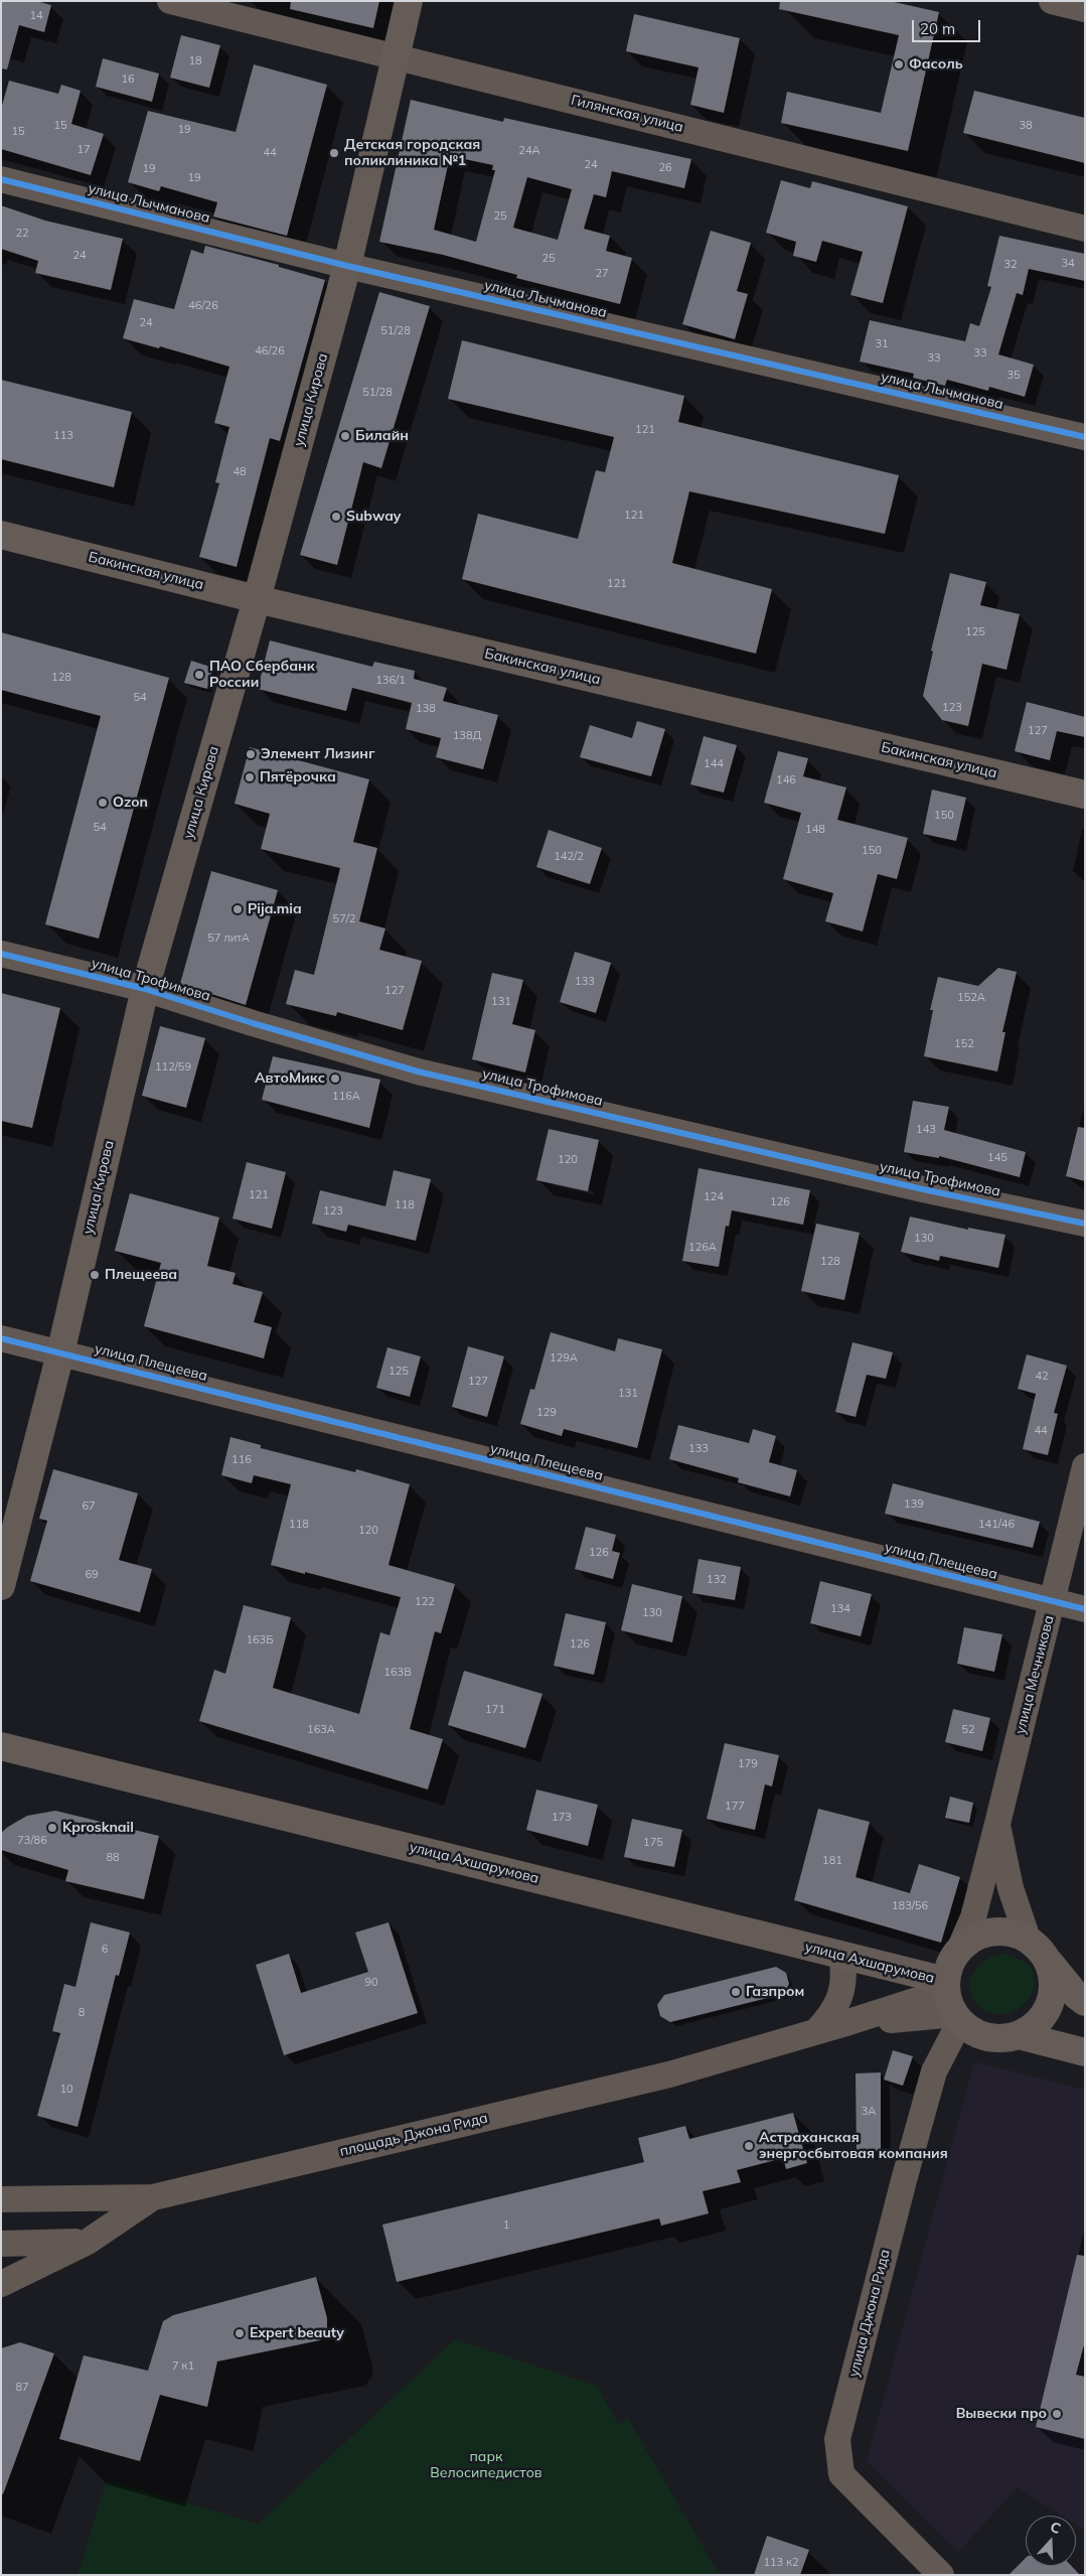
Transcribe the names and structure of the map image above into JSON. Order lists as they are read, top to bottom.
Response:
{
  "streets": {
    "main road": ["улица Кирова", "Бакинская улица", "улица Ахшарумова"],
    "street": [
      "Гилянская улица",
      "улица Лычманова",
      "улица Трофимова",
      "улица Плещеева",
      "улица Мечникова",
      "площадь Джона Рида",
      "улица Джона Рида"
    ]
  },
  "crossings": [
    ["Гилянская улица", "улица Кирова"],
    ["улица Лычманова", "улица Кирова"],
    ["улица Кирова", "Бакинская улица"],
    ["улица Кирова", "улица Трофимова"],
    ["улица Кирова", "улица Плещеева"],
    ["улица Плещеева", "улица Мечникова"],
    ["улица Мечникова", "улица Ахшарумова"],
    ["улица Мечникова", "площадь Джона Рида"],
    ["улица Мечникова", "улица Джона Рида"],
    ["улица Ахшарумова", "площадь Джона Рида"],
    ["улица Ахшарумова", "улица Джона Рида"],
    ["площадь Джона Рида", "улица Джона Рида"]
  ],
  "parks": ["парк Велосипедистов"],
  "places": [
    "Фасоль",
    "Детская городская поликлиника №1",
    "Билайн",
    "Subway",
    "ПАО Сбербанк России",
    "Элемент Лизинг",
    "Пятёрочка",
    "Ozon",
    "Pija.mia",
    "АвтоМикс",
    "Плещеева",
    "Kprosknail",
    "Газпром",
    "Астраханская энергосбытовая компания",
    "Expert beauty",
    "Вывески про"
  ],
  "house_numbers": [
    "14",
    "18",
    "16",
    "15",
    "38",
    "19",
    "15",
    "17",
    "24А",
    "44",
    "24",
    "26",
    "19",
    "19",
    "25",
    "22",
    "24",
    "25",
    "34",
    "32",
    "27",
    "46/26",
    "24",
    "51/28",
    "31",
    "46/26",
    "33",
    "33",
    "35",
    "51/28",
    "121",
    "113",
    "48",
    "121",
    "121",
    "125",
    "128",
    "136/1",
    "54",
    "123",
    "138",
    "127",
    "138Д",
    "144",
    "146",
    "150",
    "54",
    "148",
    "150",
    "142/2",
    "57/2",
    "57 литА",
    "133",
    "127",
    "152А",
    "131",
    "152",
    "112/59",
    "116А",
    "143",
    "145",
    "120",
    "121",
    "124",
    "126",
    "118",
    "123",
    "130",
    "126А",
    "128",
    "129А",
    "125",
    "42",
    "127",
    "131",
    "129",
    "44",
    "133",
    "116",
    "139",
    "67",
    "118",
    "141/46",
    "120",
    "126",
    "69",
    "132",
    "122",
    "134",
    "130",
    "163Б",
    "126",
    "163В",
    "171",
    "163А",
    "52",
    "179",
    "177",
    "173",
    "73/86",
    "175",
    "88",
    "181",
    "183/56",
    "6",
    "90",
    "8",
    "10",
    "3А",
    "1",
    "7 к1",
    "87",
    "113 к2"
  ],
  "scale_bar": "20 m",
  "north": "top"
}
